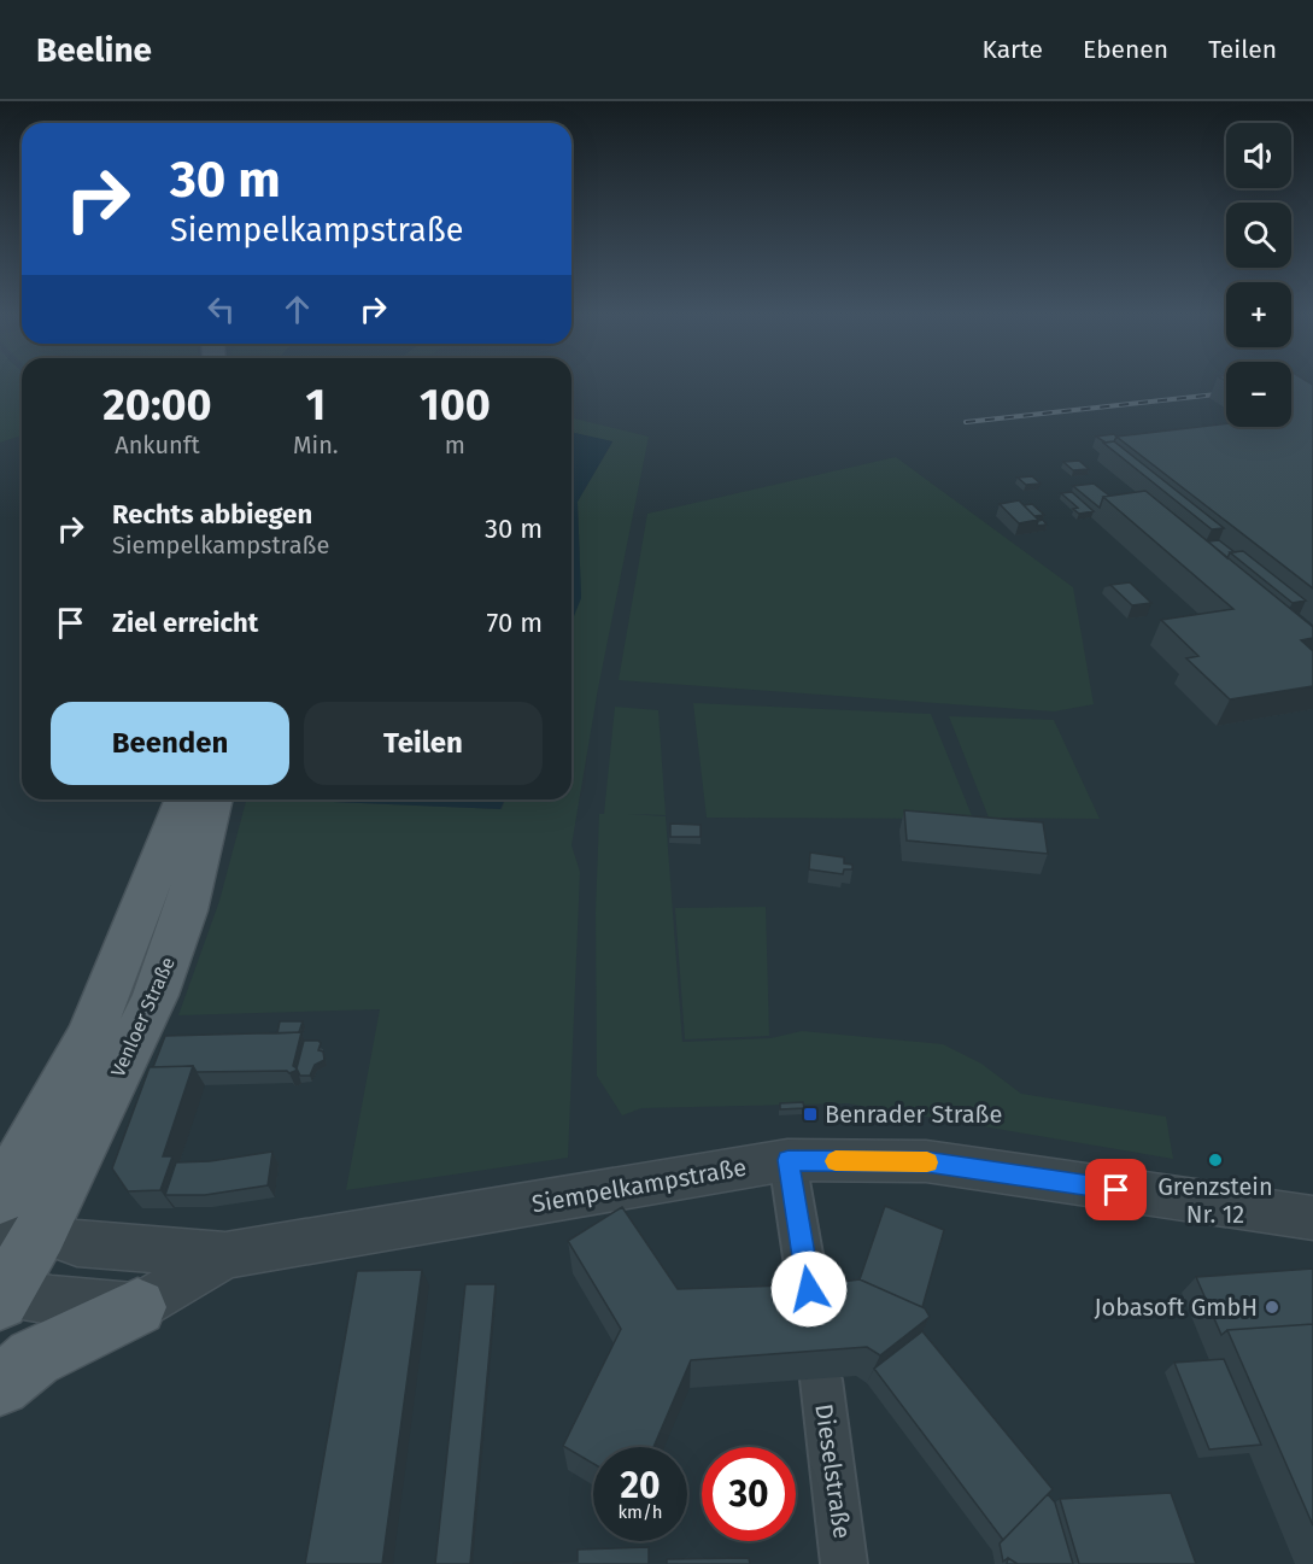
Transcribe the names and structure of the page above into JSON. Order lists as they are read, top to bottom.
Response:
{
  "streets": {
    "main road": ["Venloer Straße"],
    "street": ["Siempelkampstraße", "Dieselstraße"]
  },
  "crossings": [
    ["Venloer Straße", "Siempelkampstraße"]
  ],
  "places": {
    "transit": ["Benrader Straße"],
    "other": ["Grenzstein Nr. 12", "Jobasoft GmbH"]
  },
  "page": {
    "header": "Beeline",
    "nav": ["Karte", "Ebenen", "Teilen"],
    "map_buttons": ["+", "−"],
    "turn": ["30 m", "Siempelkampstraße"],
    "eta": [
      "20:00",
      "Ankunft",
      "1",
      "Min.",
      "100",
      "m"
    ],
    "list": [
      {
        "name": "Rechts abbiegen",
        "note": "Siempelkampstraße",
        "value": "30 m"
      },
      {
        "name": "Ziel erreicht",
        "value": "70 m"
      }
    ],
    "buttons": ["Beenden", "Teilen"],
    "speed": "20 km/h",
    "limit": "30"
  }
}
